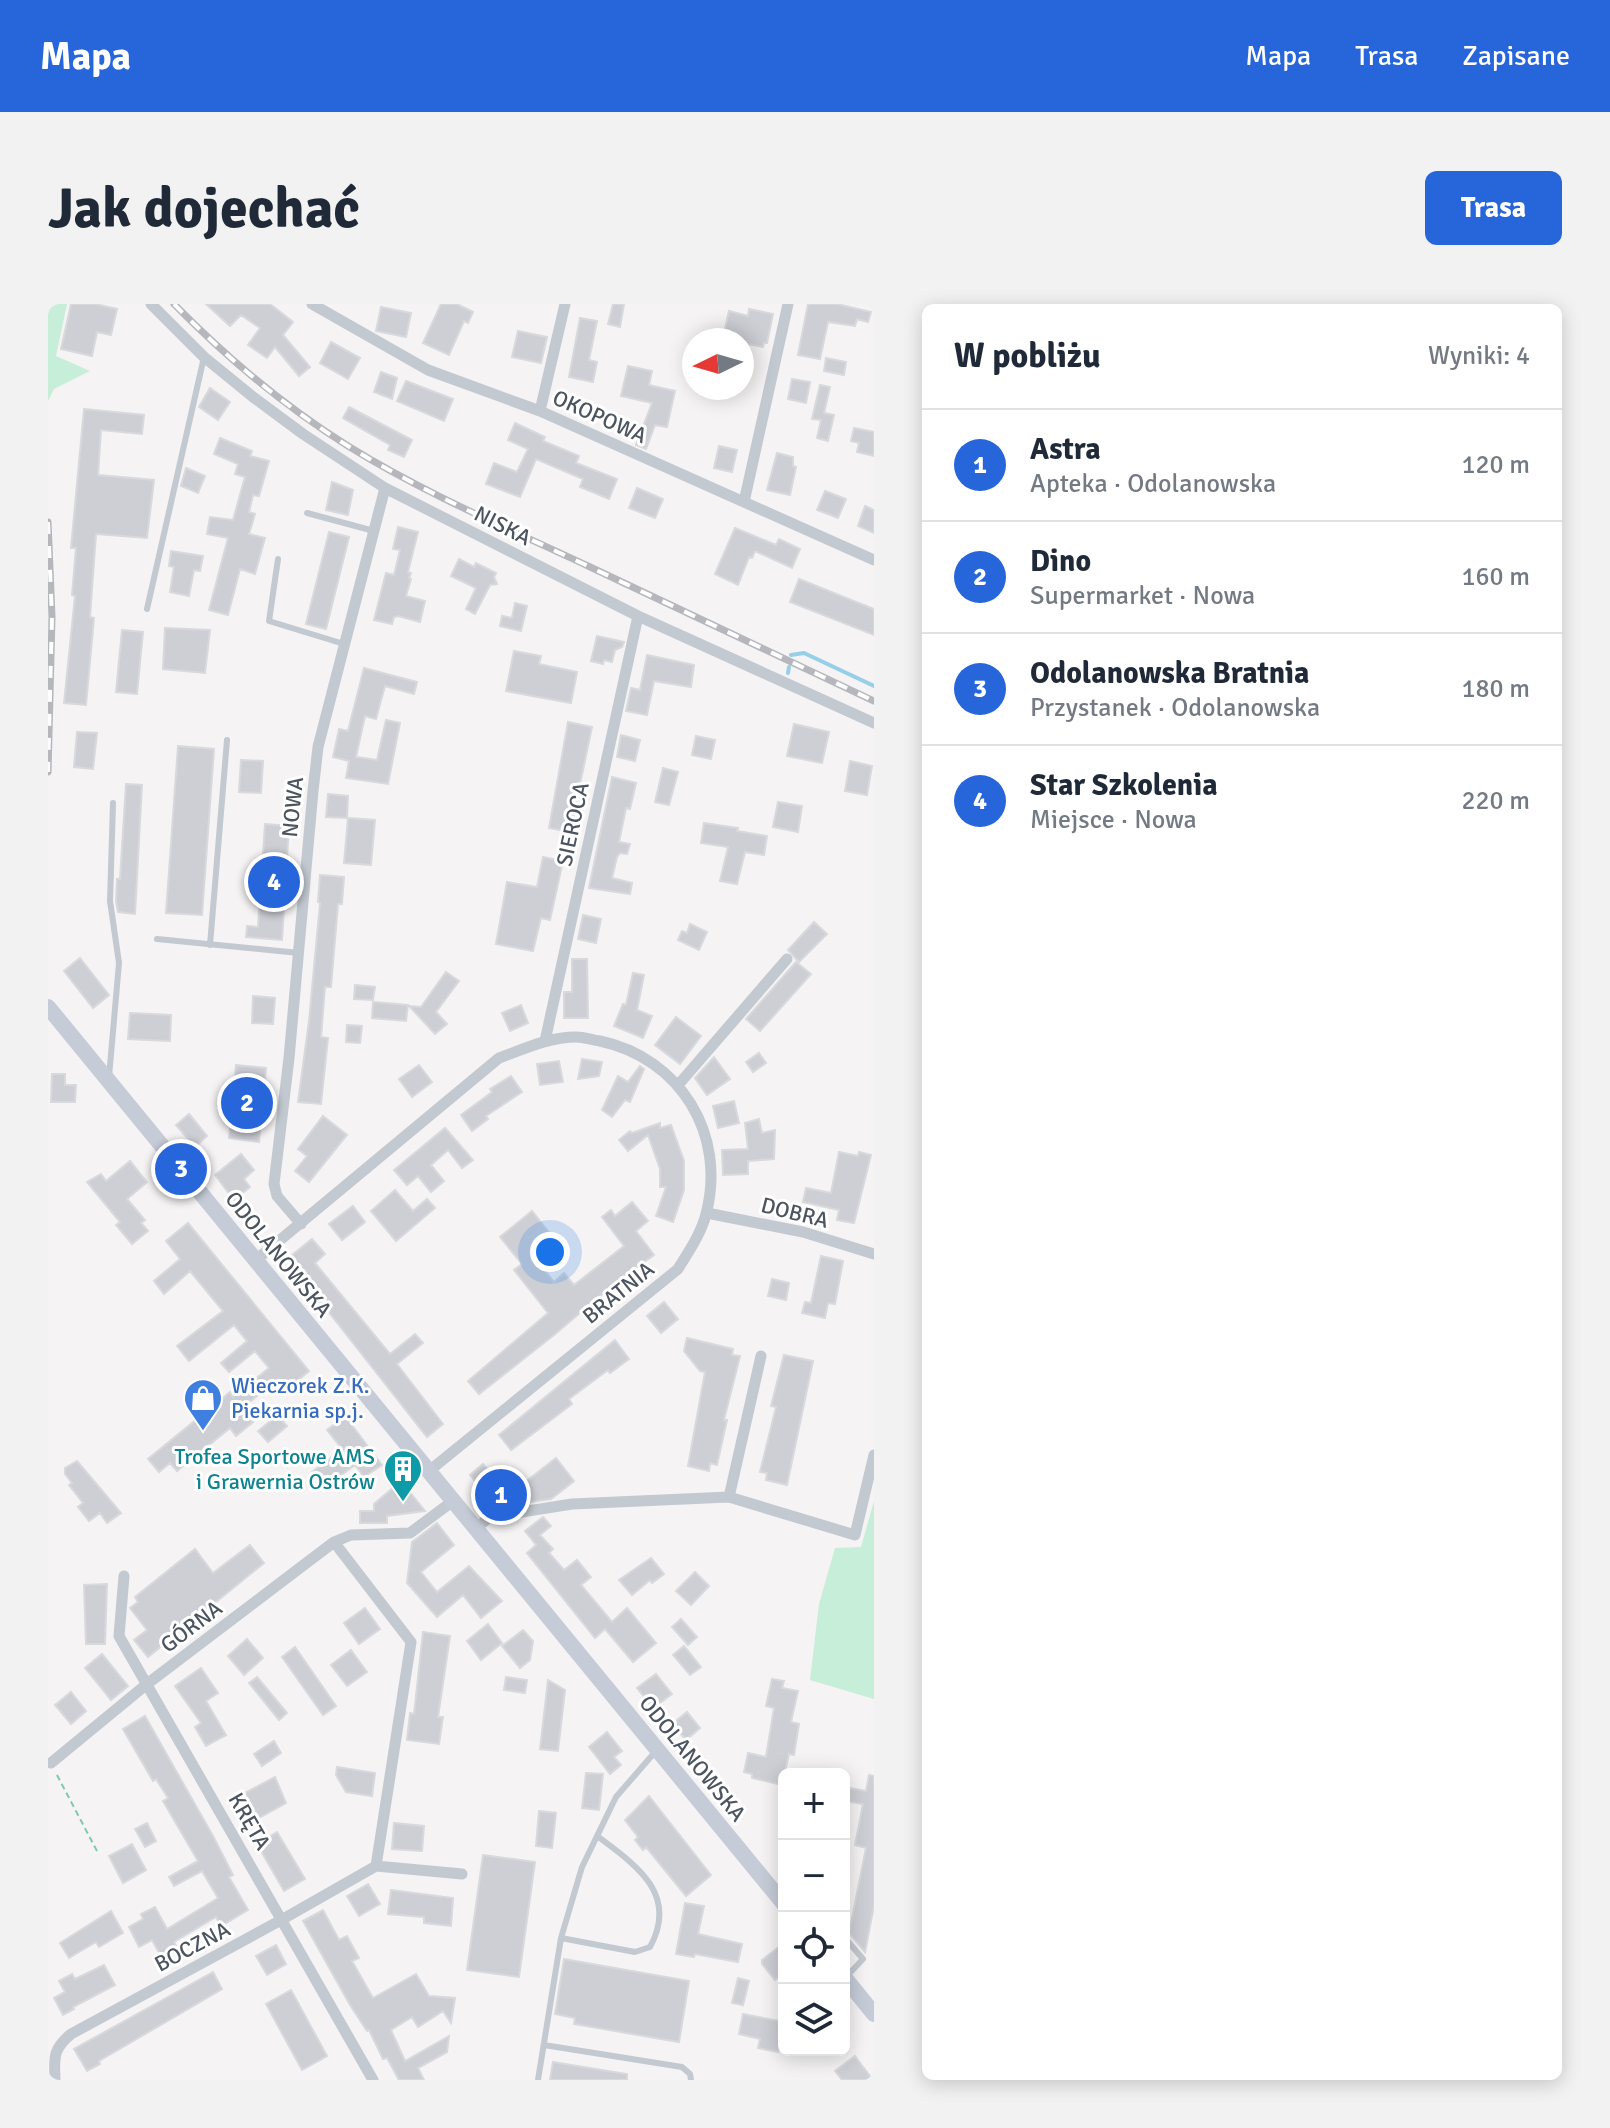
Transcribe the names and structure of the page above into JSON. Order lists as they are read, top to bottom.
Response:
{
  "streets": {
    "main road": ["ODOLANOWSKA"],
    "street": [
      "OKOPOWA",
      "NISKA",
      "NOWA",
      "SIEROCA",
      "DOBRA",
      "BRATNIA",
      "GÓRNA",
      "KRĘTA",
      "BOCZNA"
    ]
  },
  "crossings": [
    ["NISKA", "NOWA"],
    ["NISKA", "SIEROCA"],
    ["NOWA", "BRATNIA"],
    ["SIEROCA", "BRATNIA"],
    ["DOBRA", "BRATNIA"],
    ["ODOLANOWSKA", "BRATNIA"],
    ["ODOLANOWSKA", "GÓRNA"],
    ["GÓRNA", "KRĘTA"],
    ["KRĘTA", "BOCZNA"]
  ],
  "places": {
    "shop": ["Wieczorek Z.K. Piekarnia sp.j."],
    "building": ["Trofea Sportowe AMS i Grawernia Ostrów"]
  },
  "north": "left",
  "page": {
    "header": "Mapa",
    "nav": ["Mapa", "Trasa", "Zapisane"],
    "buttons": "Trasa",
    "title": "Jak dojechać",
    "heading": ["W pobliżu", "Wyniki: 4"],
    "list": [
      {
        "mark": "1",
        "name": "Astra",
        "note": "Apteka · Odolanowska",
        "value": "120 m"
      },
      {
        "mark": "2",
        "name": "Dino",
        "note": "Supermarket · Nowa",
        "value": "160 m"
      },
      {
        "mark": "3",
        "name": "Odolanowska Bratnia",
        "note": "Przystanek · Odolanowska",
        "value": "180 m"
      },
      {
        "mark": "4",
        "name": "Star Szkolenia",
        "note": "Miejsce · Nowa",
        "value": "220 m"
      }
    ],
    "pins": [
      "4",
      "2",
      "3",
      "1"
    ],
    "map_buttons": ["+", "−"]
  }
}
